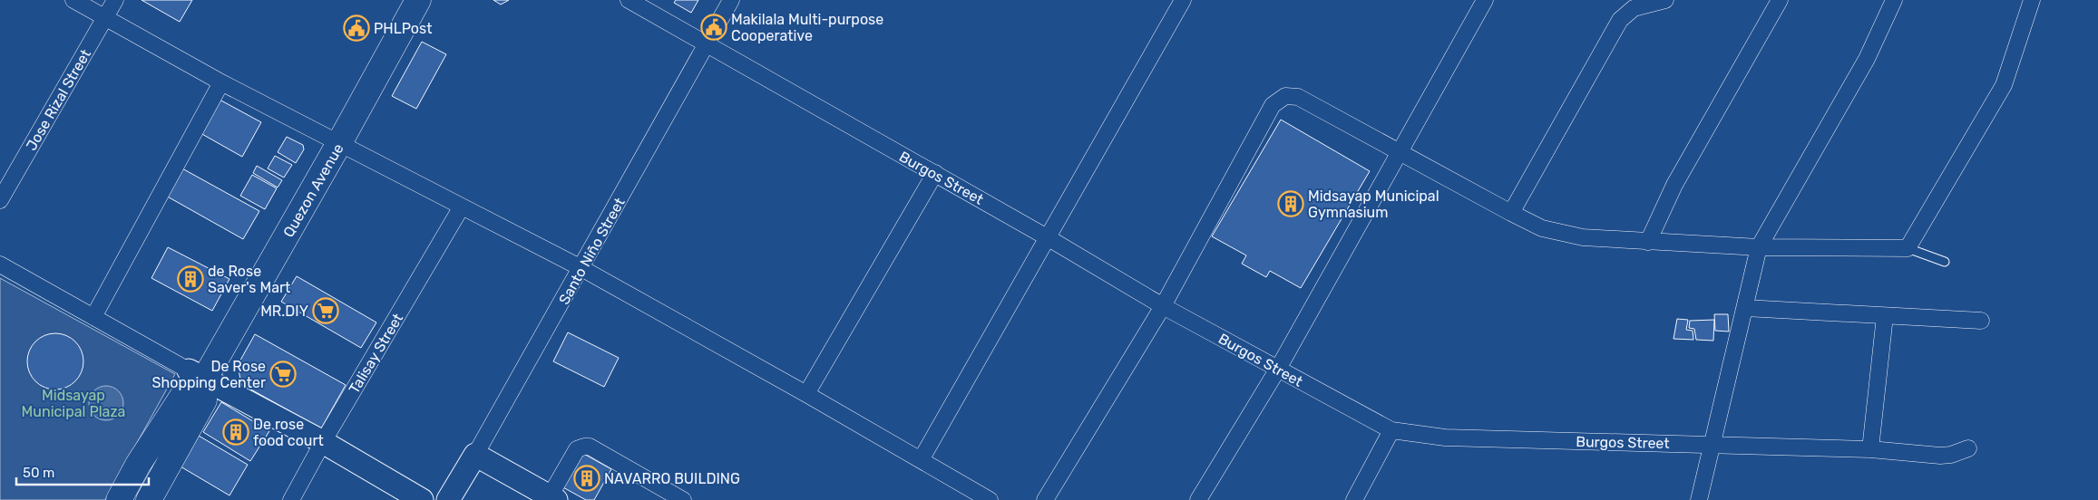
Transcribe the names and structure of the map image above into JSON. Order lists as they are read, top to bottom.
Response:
{
  "streets": {
    "main road": ["Quezon Avenue", "Santo Niño Street"],
    "street": ["Jose Rizal Street", "Burgos Street", "Talisay Street"]
  },
  "crossings": [
    ["Burgos Street", "Santo Niño Street"]
  ],
  "parks": ["Midsayap Municipal Plaza"],
  "places": {
    "public building": ["Makilala Multi-purpose Cooperative", "PHLPost"],
    "building": [
      "Midsayap Municipal Gymnasium",
      "de Rose Saver's Mart",
      "De rose food court",
      "NAVARRO BUILDING"
    ],
    "supermarket": ["MR.DIY", "De Rose Shopping Center"]
  },
  "scale_bar": "50 m"
}
